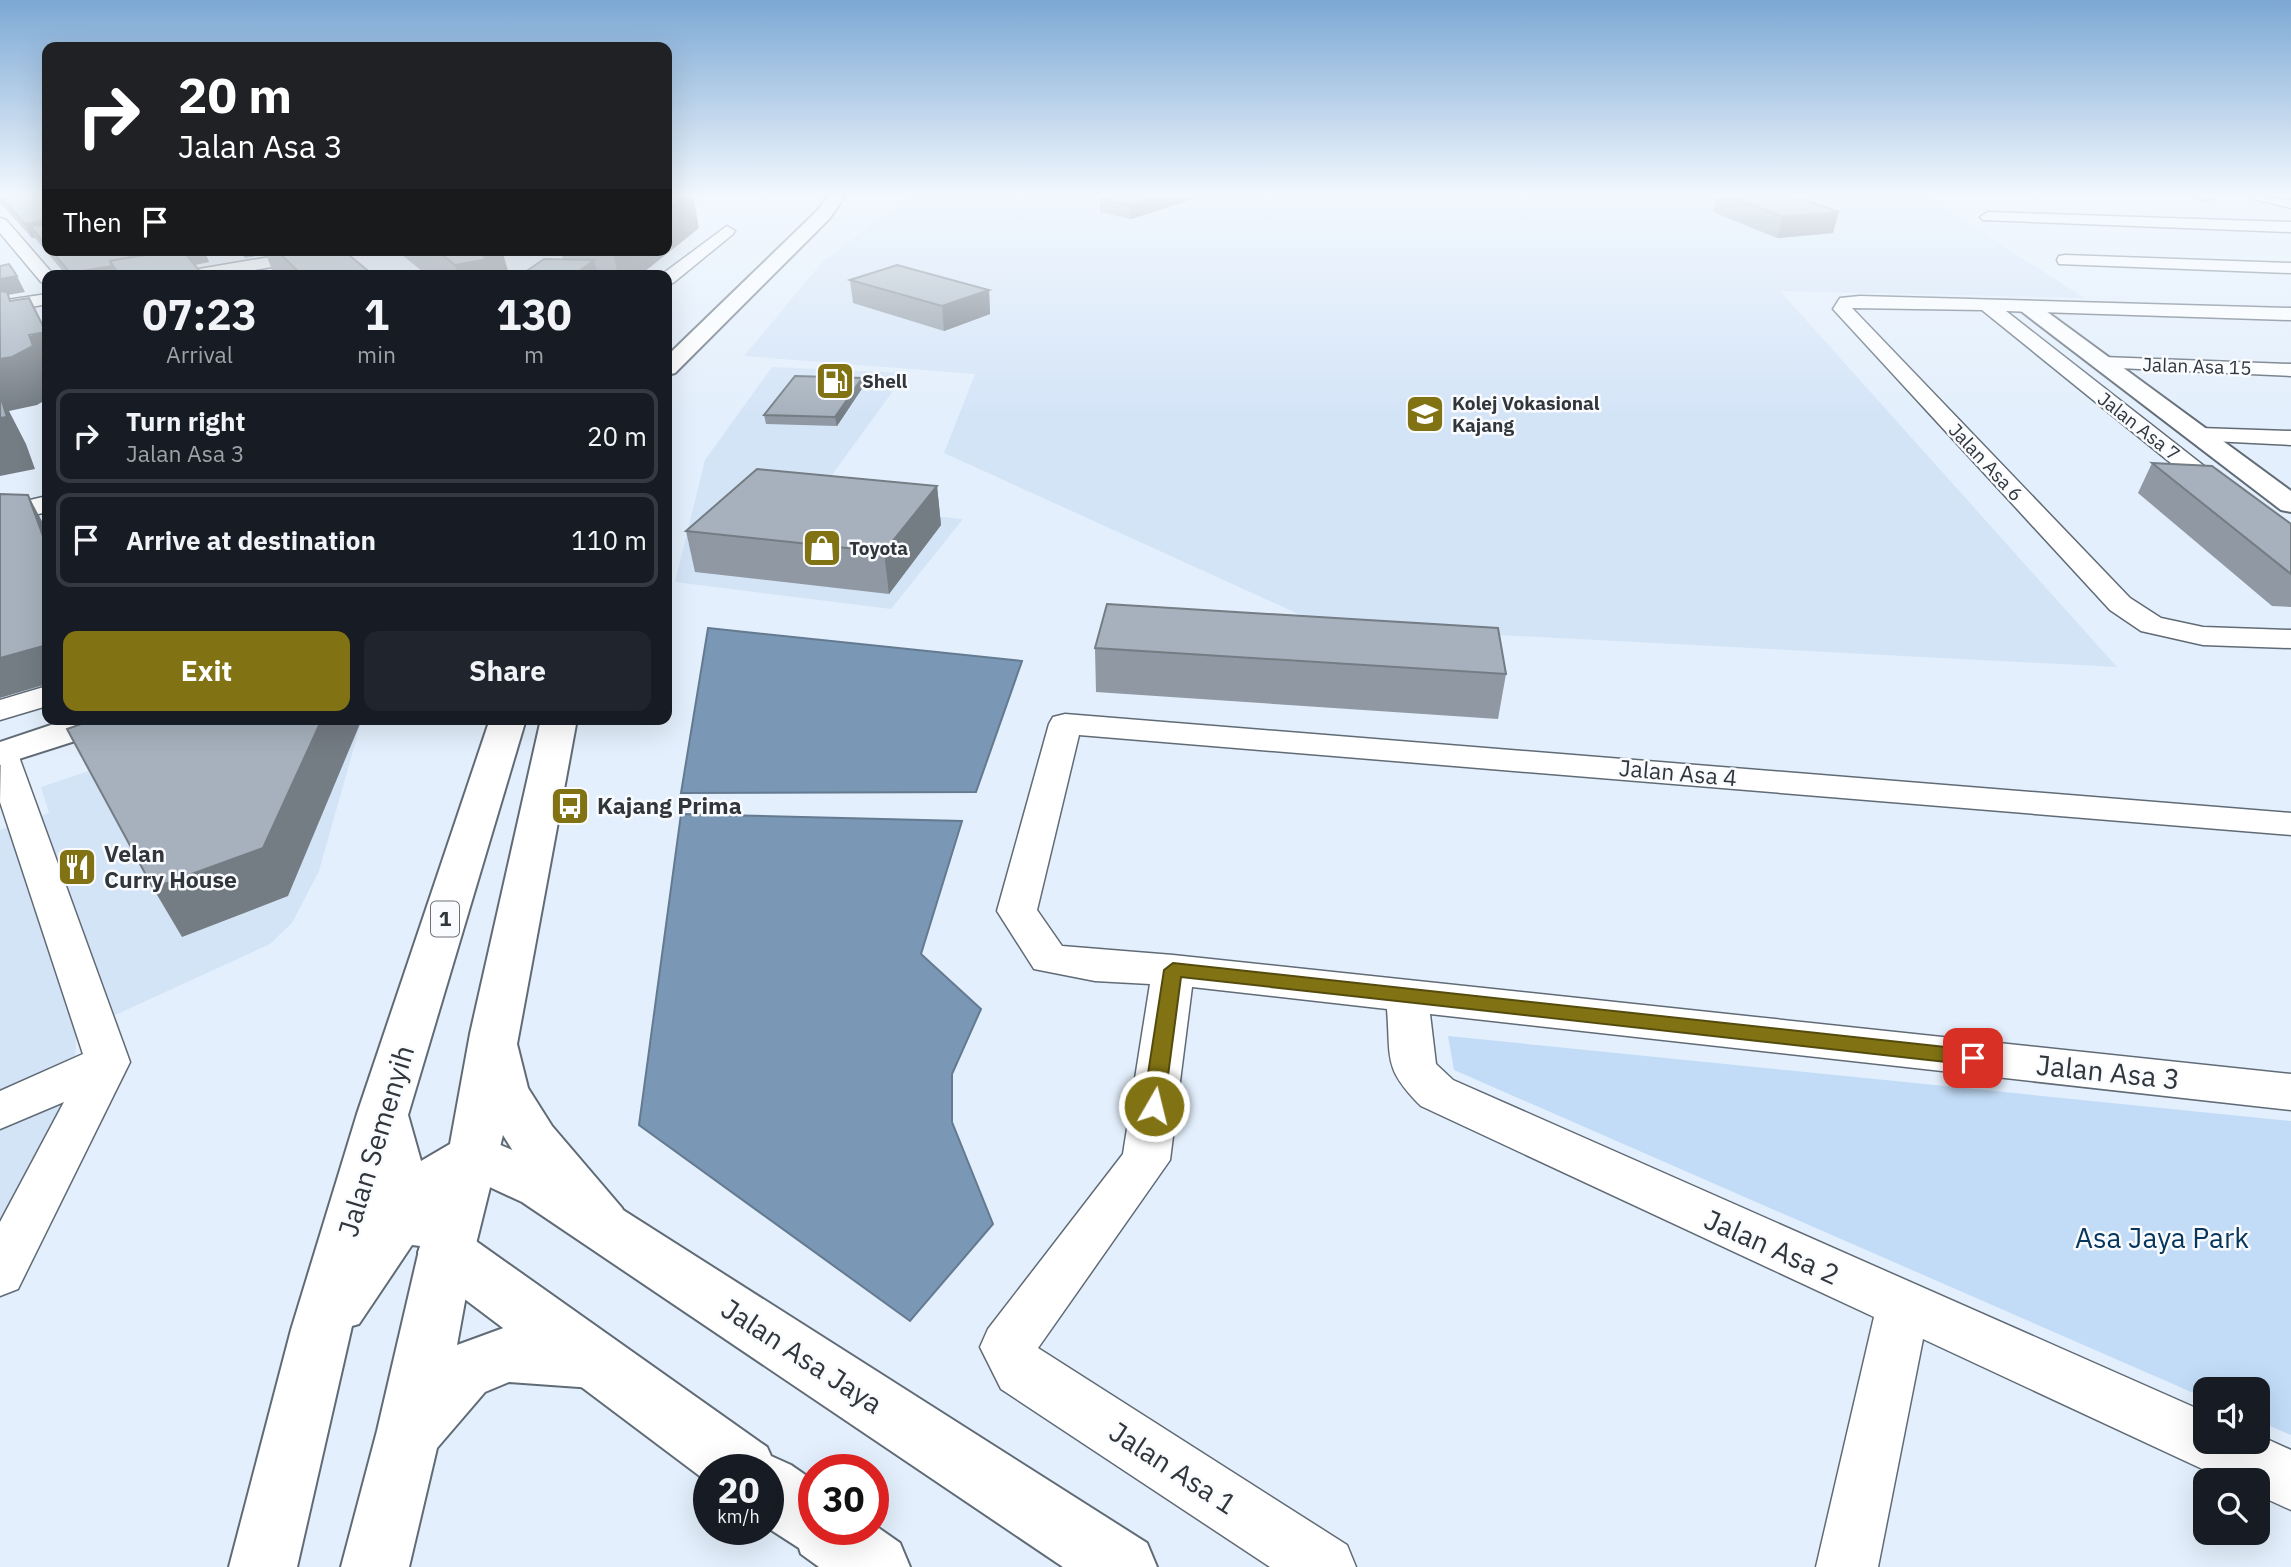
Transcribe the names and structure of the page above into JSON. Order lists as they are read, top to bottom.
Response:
{
  "streets": {
    "main road": [
      "Jalan Asa 7",
      "1",
      "Jalan Semenyih",
      "Jalan Asa Jaya"
    ],
    "street": [
      "Jalan Asa 15",
      "Jalan Asa 6",
      "Jalan Asa 4",
      "Jalan Asa 3",
      "Jalan Asa 2",
      "Jalan Asa 1"
    ]
  },
  "crossings": [
    ["Jalan Asa 15", "Jalan Asa 7"],
    ["Jalan Asa 7", "Jalan Asa 6"],
    ["Jalan Asa 4", "Jalan Asa 3"],
    ["Jalan Asa 3", "Jalan Asa 2"],
    ["Jalan Asa 3", "Jalan Asa 1"]
  ],
  "parks": ["Asa Jaya Park"],
  "places": {
    "fuel station": ["Shell"],
    "school or university": ["Kolej Vokasional Kajang"],
    "shop": ["Toyota"],
    "bus stop": ["Kajang Prima"],
    "restaurant": ["Velan Curry House"]
  },
  "page": {
    "turn": ["20 m", "Jalan Asa 3"],
    "then": "Then",
    "eta": [
      "07:23",
      "Arrival",
      "1",
      "min",
      "130",
      "m"
    ],
    "list": [
      {
        "name": "Turn right",
        "note": "Jalan Asa 3",
        "value": "20 m"
      },
      {
        "name": "Arrive at destination",
        "value": "110 m"
      }
    ],
    "buttons": ["Exit", "Share"],
    "speed": "20 km/h",
    "limit": "30"
  }
}
